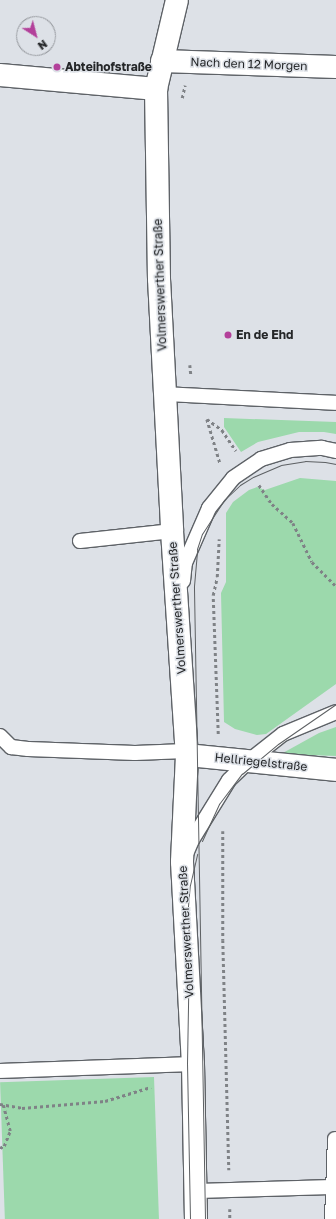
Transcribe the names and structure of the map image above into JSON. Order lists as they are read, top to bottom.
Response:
{
  "streets": {
    "street": ["Nach den 12 Morgen", "Volmerswerther Straße", "Hellriegelstraße"]
  },
  "crossings": [
    ["Nach den 12 Morgen", "Volmerswerther Straße"],
    ["Volmerswerther Straße", "Hellriegelstraße"]
  ],
  "places": ["Abteihofstraße", "En de Ehd"],
  "north": "bottom right"
}
